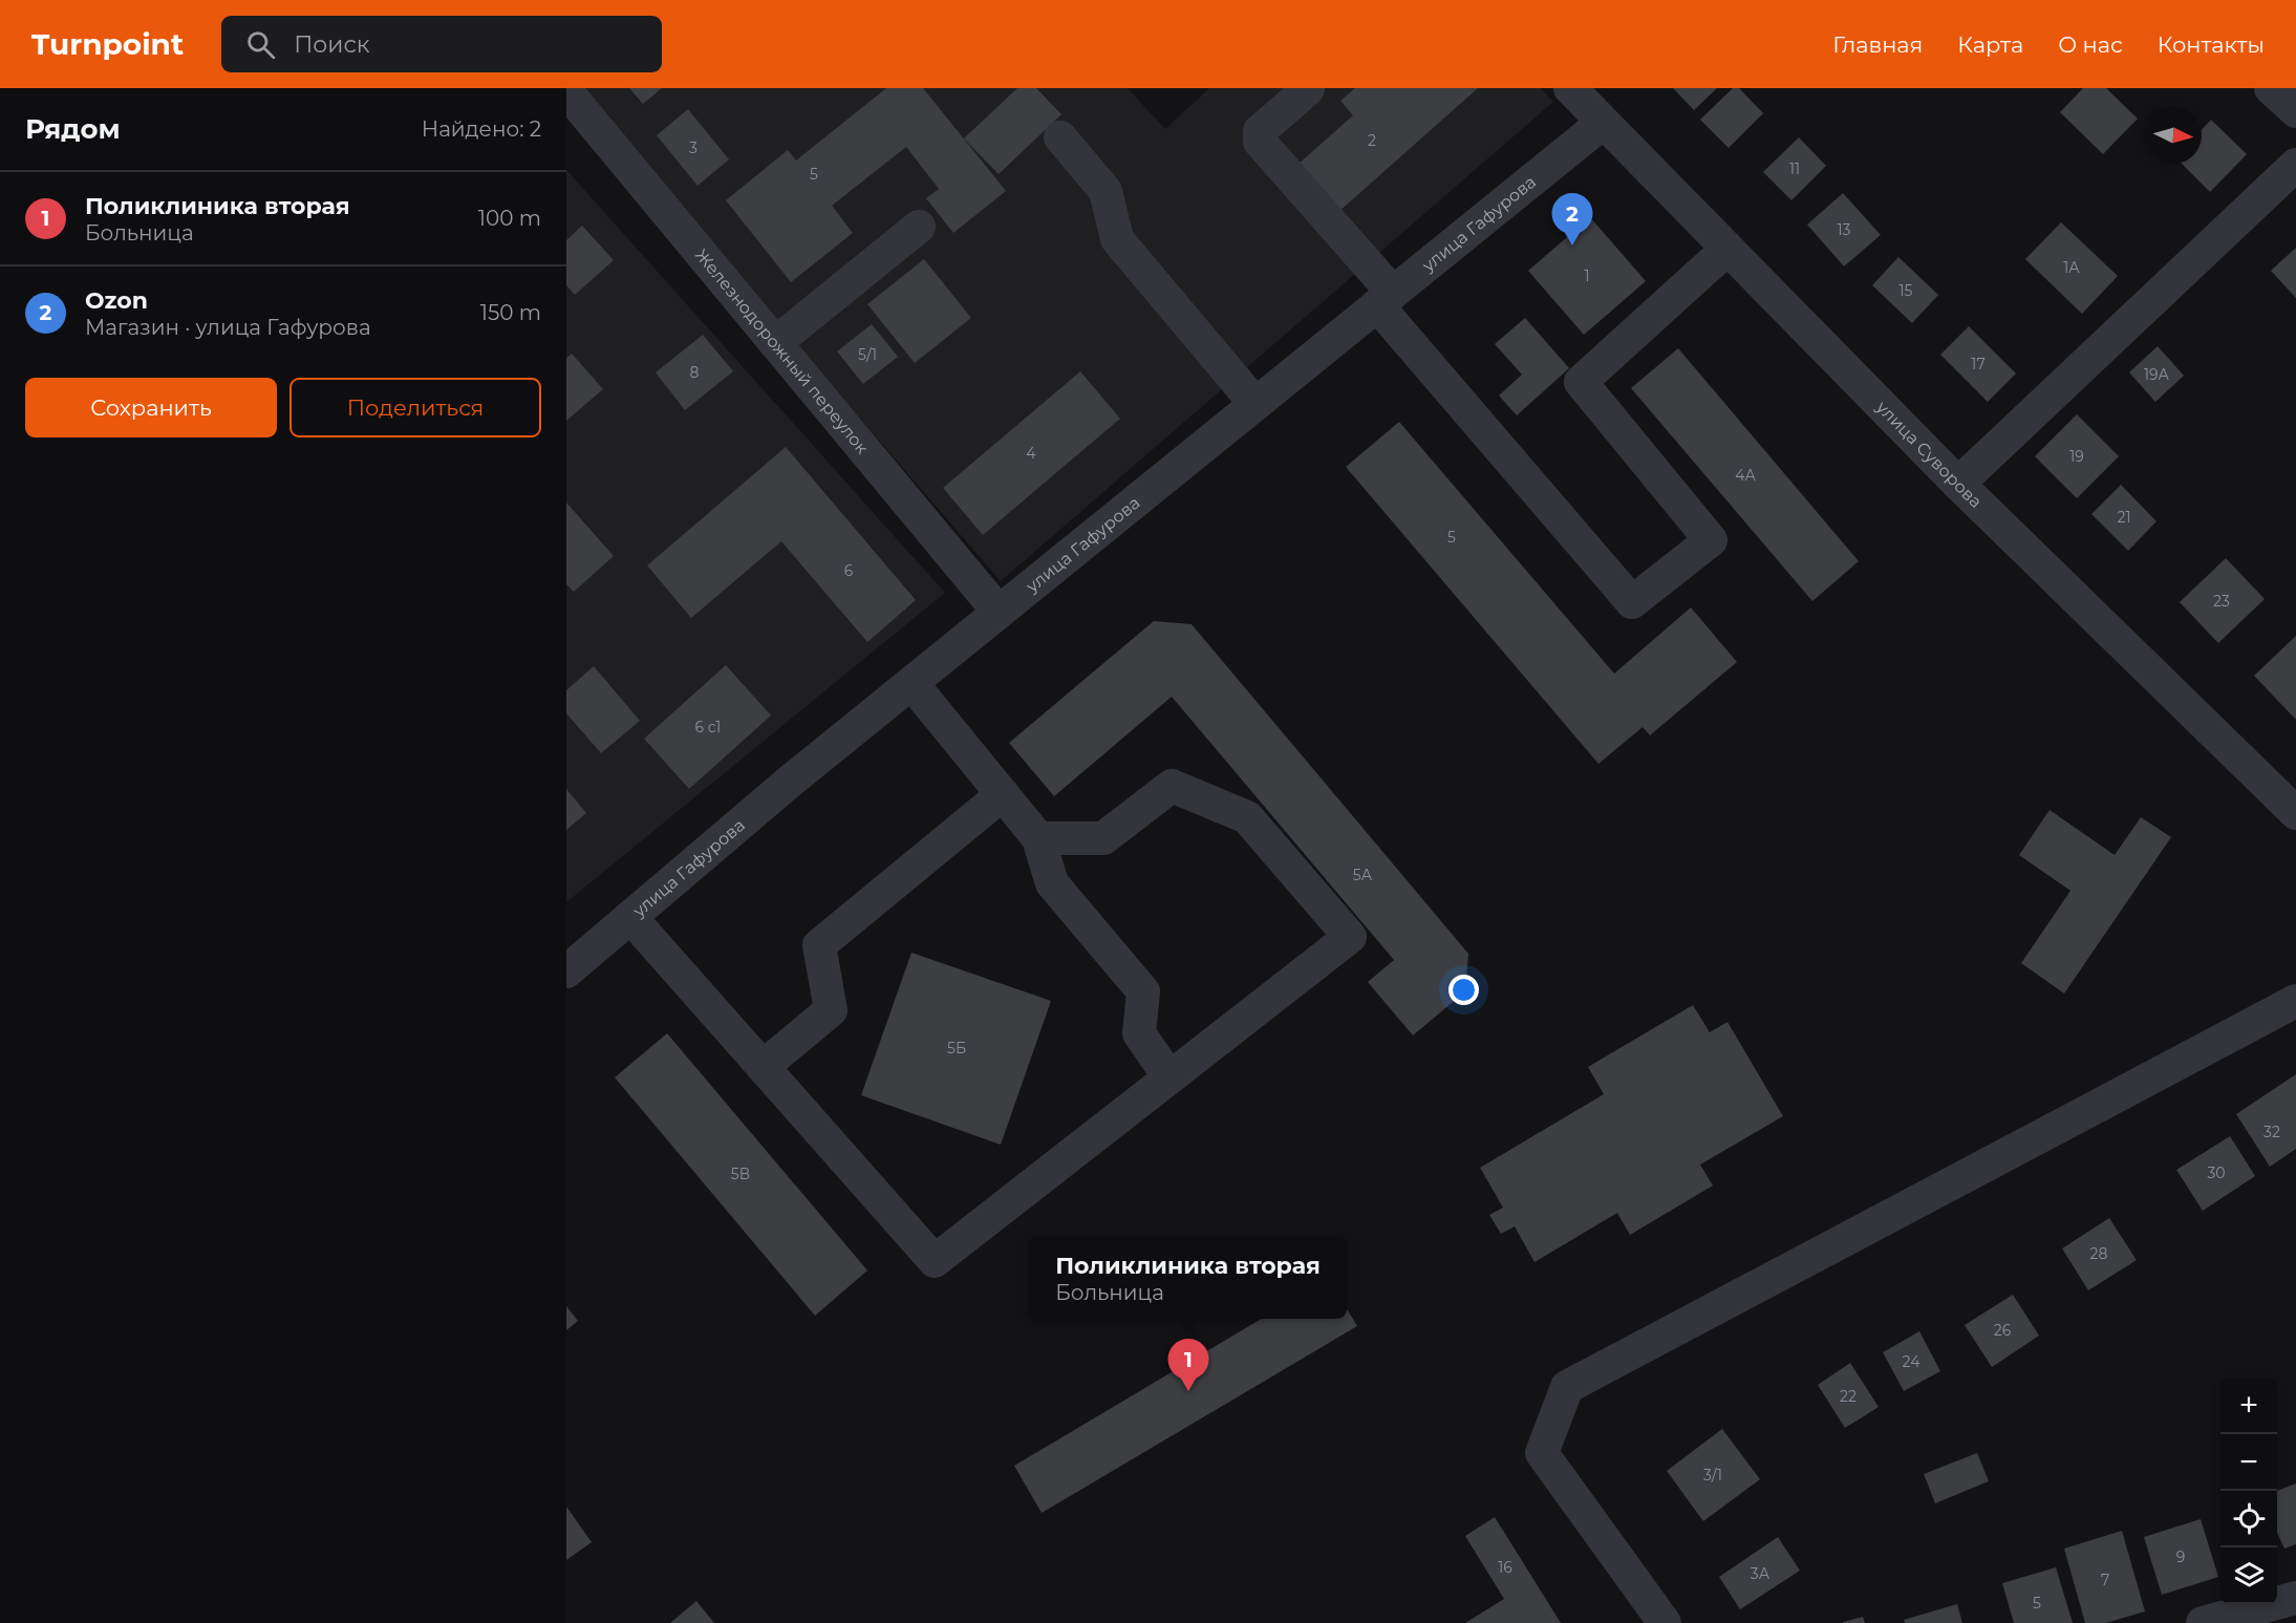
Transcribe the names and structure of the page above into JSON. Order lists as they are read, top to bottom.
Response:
{
  "streets": {
    "street": ["улица Гафурова", "Железнодорожный переулок", "улица Суворова"]
  },
  "crossings": [
    ["улица Гафурова", "Железнодорожный переулок"],
    ["улица Гафурова", "улица Суворова"]
  ],
  "house_numbers": [
    "2",
    "3",
    "11",
    "5",
    "13",
    "1А",
    "1",
    "15",
    "5/1",
    "17",
    "8",
    "19А",
    "4",
    "19",
    "4А",
    "21",
    "5",
    "6",
    "23",
    "6 с1",
    "5А",
    "5Б",
    "32",
    "30",
    "5В",
    "28",
    "26",
    "24",
    "22",
    "3/1",
    "9",
    "16",
    "3А",
    "7",
    "5"
  ],
  "north": "right",
  "page": {
    "header": "Turnpoint",
    "search": "Поиск",
    "nav": [
      "Главная",
      "Карта",
      "О нас",
      "Контакты"
    ],
    "heading": ["Рядом", "Найдено: 2"],
    "list": [
      {
        "mark": "1",
        "name": "Поликлиника вторая",
        "note": "Больница",
        "value": "100 m"
      },
      {
        "mark": "2",
        "name": "Ozon",
        "note": "Магазин · улица Гафурова",
        "value": "150 m"
      }
    ],
    "pins": ["2", "1"],
    "buttons": ["Сохранить", "Поделиться"],
    "popup": ["Поликлиника вторая", "Больница"],
    "map_buttons": ["+", "−"]
  }
}
